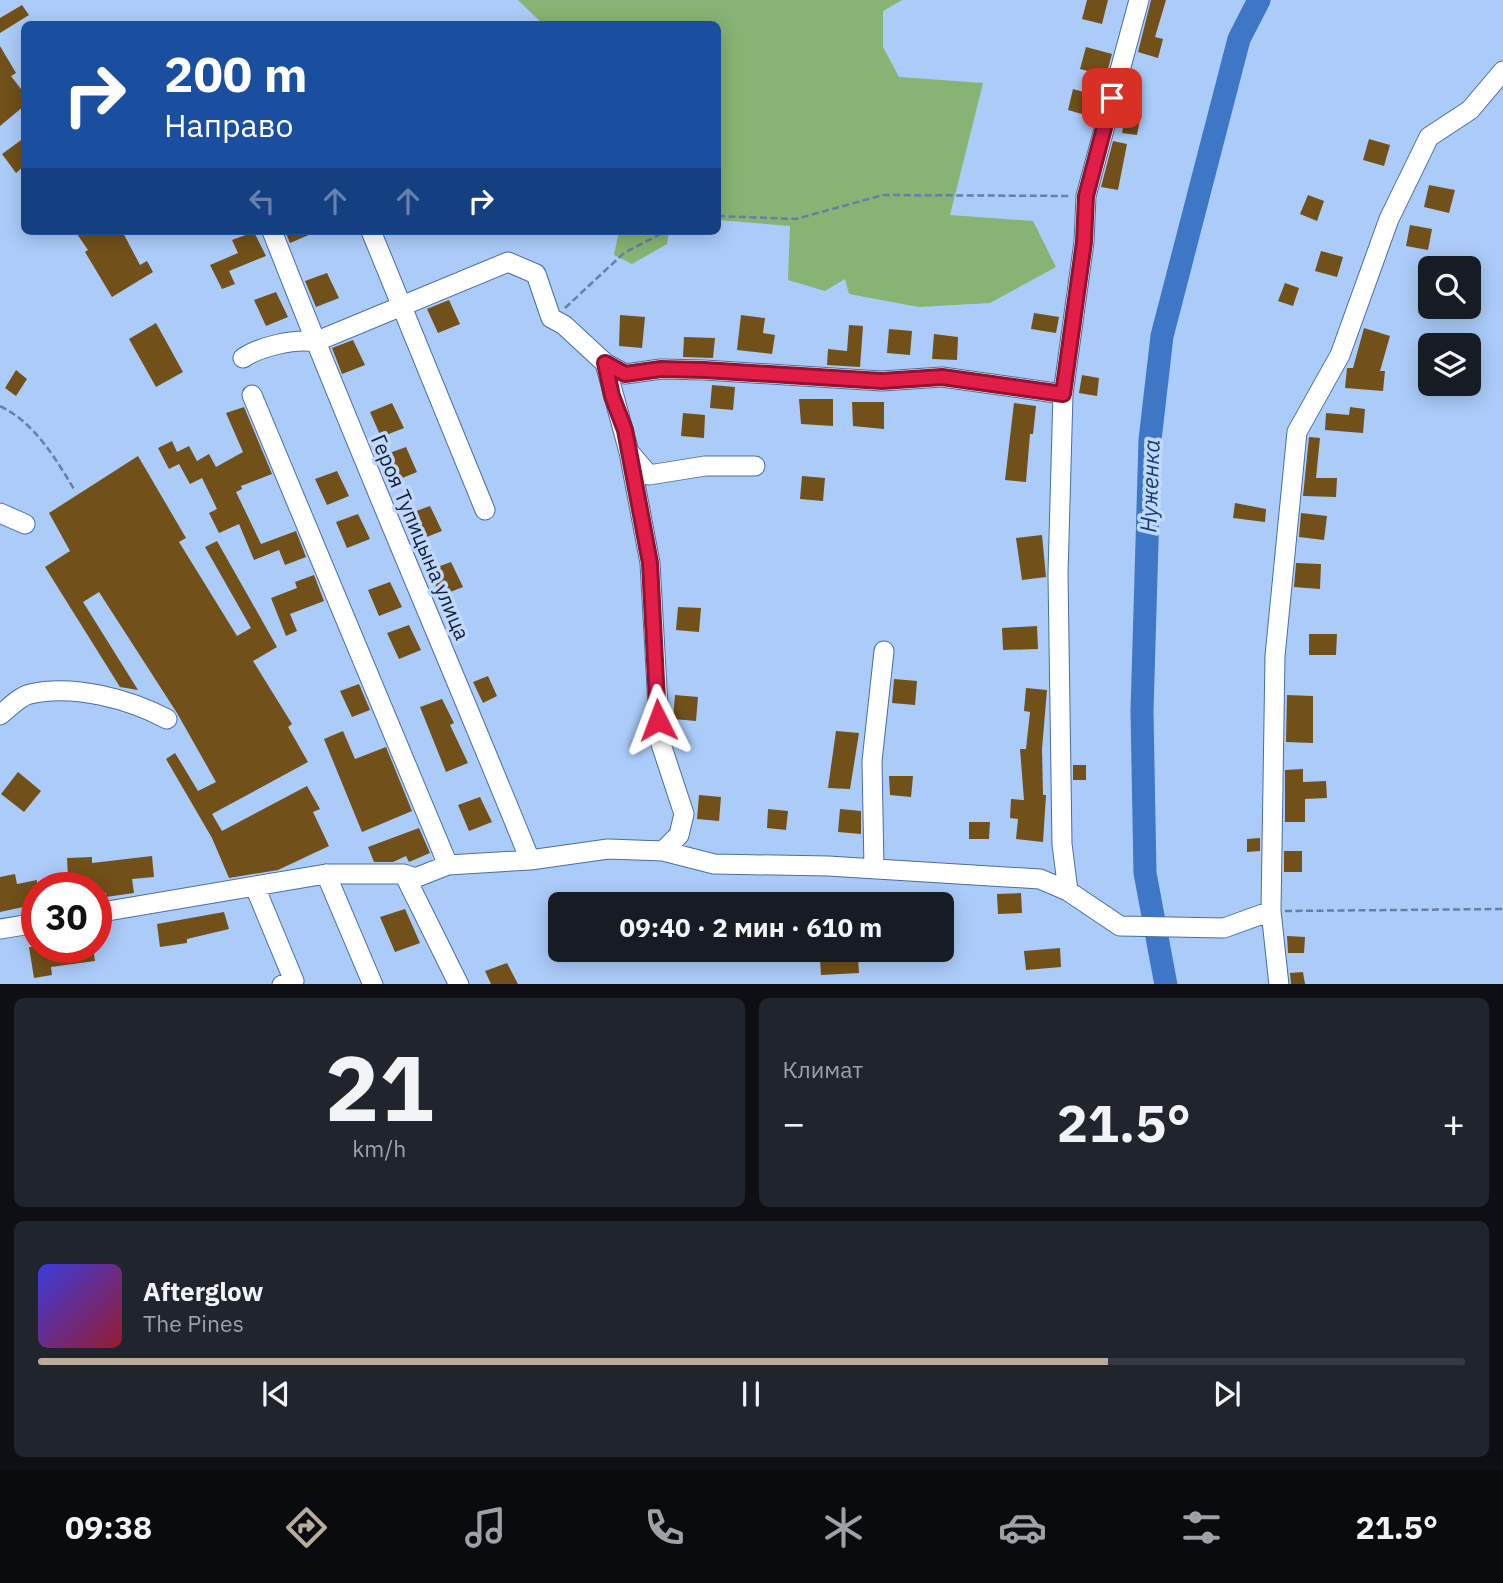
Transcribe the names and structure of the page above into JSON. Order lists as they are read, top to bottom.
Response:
{
  "streets": {
    "street": ["Героя Тупицына улица"]
  },
  "water": ["Нуженка"],
  "page": {
    "turn": ["200 m", "Направо"],
    "limit": "30",
    "trip": "09:40 · 2 мин · 610 m",
    "tile": [
      ["21", "km/h"],
      "Климат"
    ],
    "heat": ["−", "21.5°", "+"],
    "song": ["Afterglow", "The Pines"],
    "tabs": ["09:38", "21.5°"]
  }
}
